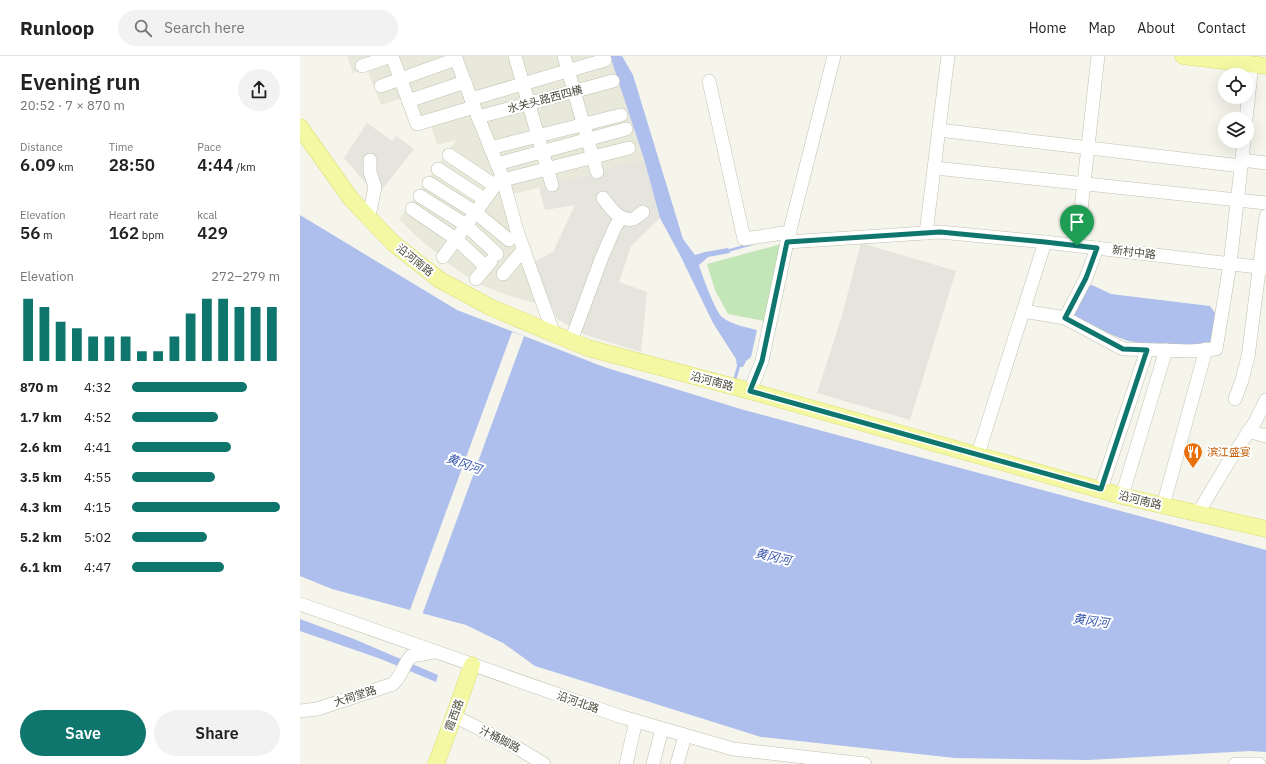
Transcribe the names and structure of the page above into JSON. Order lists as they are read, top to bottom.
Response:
{
  "streets": {
    "main road": ["沿河南路", "霞西路"],
    "street": [
      "水关头路西四横",
      "新村中路",
      "大祠堂路",
      "沿河北路",
      "汁桶脚路"
    ]
  },
  "crossings": [
    ["大祠堂路", "沿河北路"],
    ["沿河北路", "霞西路"],
    ["霞西路", "汁桶脚路"]
  ],
  "water": ["黄冈河"],
  "places": {
    "restaurant": ["滨江盛宴"]
  },
  "page": {
    "header": "Runloop",
    "search": "Search here",
    "nav": [
      "Home",
      "Map",
      "About",
      "Contact"
    ],
    "heading": ["Evening run", "20:52 · 7 × 870 m"],
    "stats": [
      ["Distance", "6.09 km"],
      ["Time", "28:50"],
      ["Pace", "4:44 /km"],
      ["Elevation", "56 m"],
      ["Heart rate", "162 bpm"],
      ["kcal", "429"]
    ],
    "chart": ["Elevation", "272–279 m"],
    "list": [
      {
        "name": "870 m",
        "note": "4:32"
      },
      {
        "name": "1.7 km",
        "note": "4:52"
      },
      {
        "name": "2.6 km",
        "note": "4:41"
      },
      {
        "name": "3.5 km",
        "note": "4:55"
      },
      {
        "name": "4.3 km",
        "note": "4:15"
      },
      {
        "name": "5.2 km",
        "note": "5:02"
      },
      {
        "name": "6.1 km",
        "note": "4:47"
      }
    ],
    "buttons": ["Save", "Share"]
  }
}
